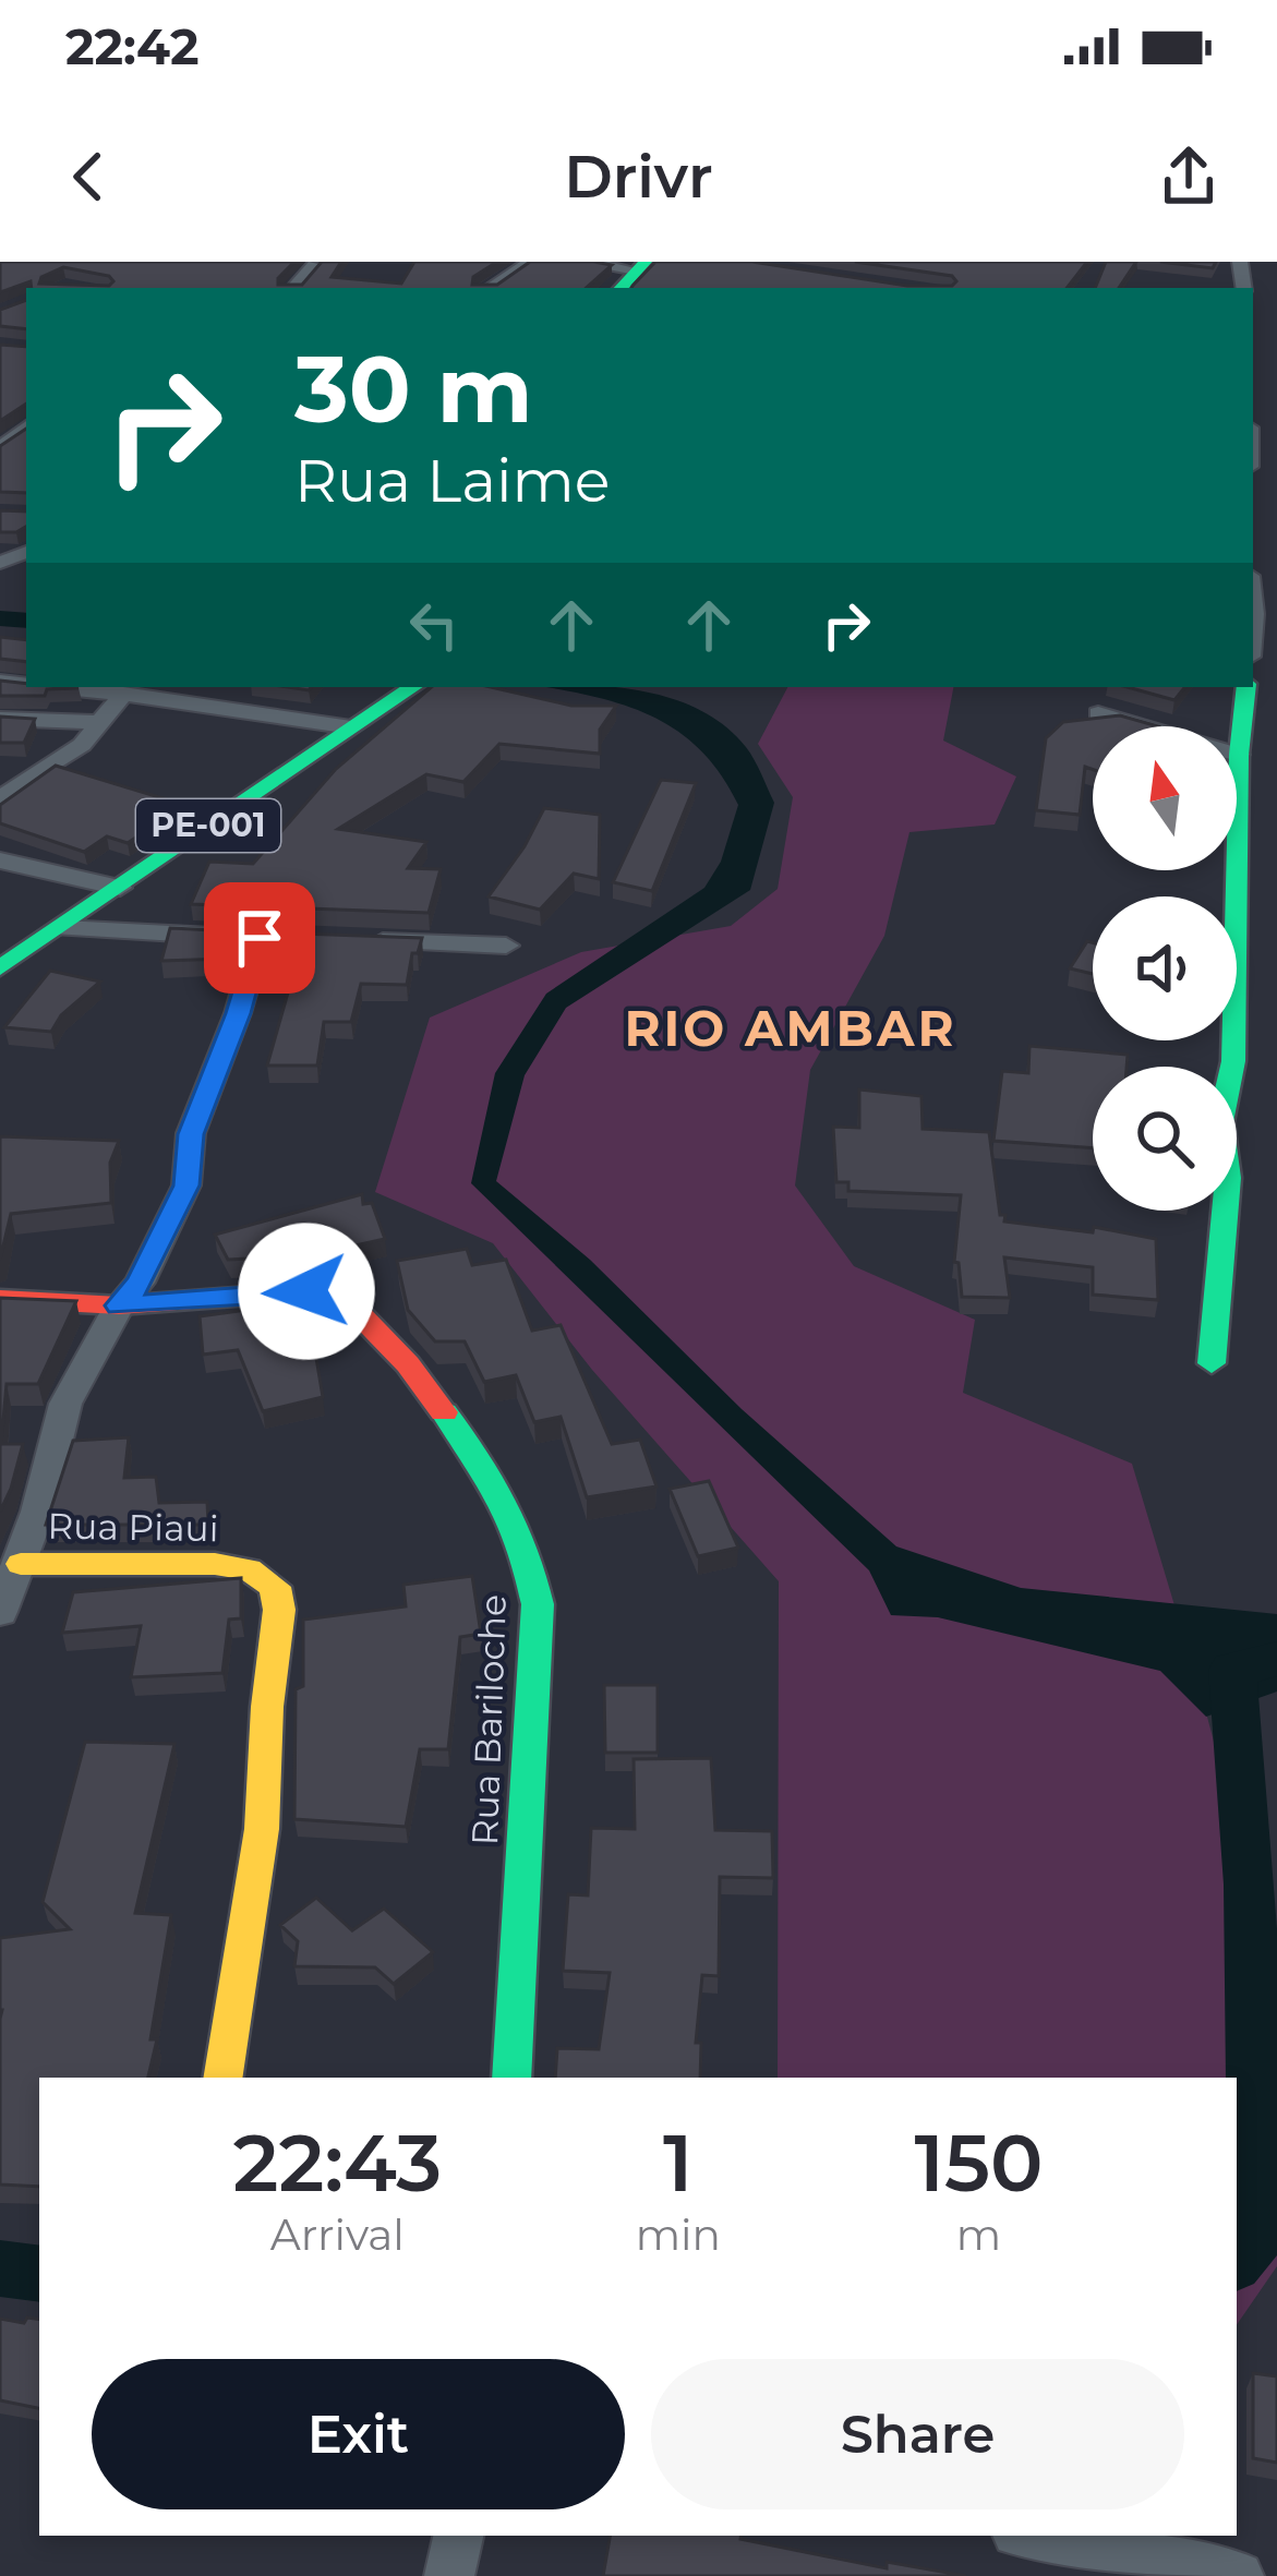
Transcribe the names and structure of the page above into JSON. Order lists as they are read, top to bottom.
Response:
{
  "streets": {
    "street": ["PE-001", "Rua Piaui", "Rua Bariloche"]
  },
  "districts": ["RIO AMBAR"],
  "north": "top",
  "page": {
    "status": "22:42",
    "header": "Drivr",
    "turn": ["30 m", "Rua Laime"],
    "eta": [
      "22:43",
      "Arrival",
      "1",
      "min",
      "150",
      "m"
    ],
    "buttons": ["Exit", "Share"]
  }
}
